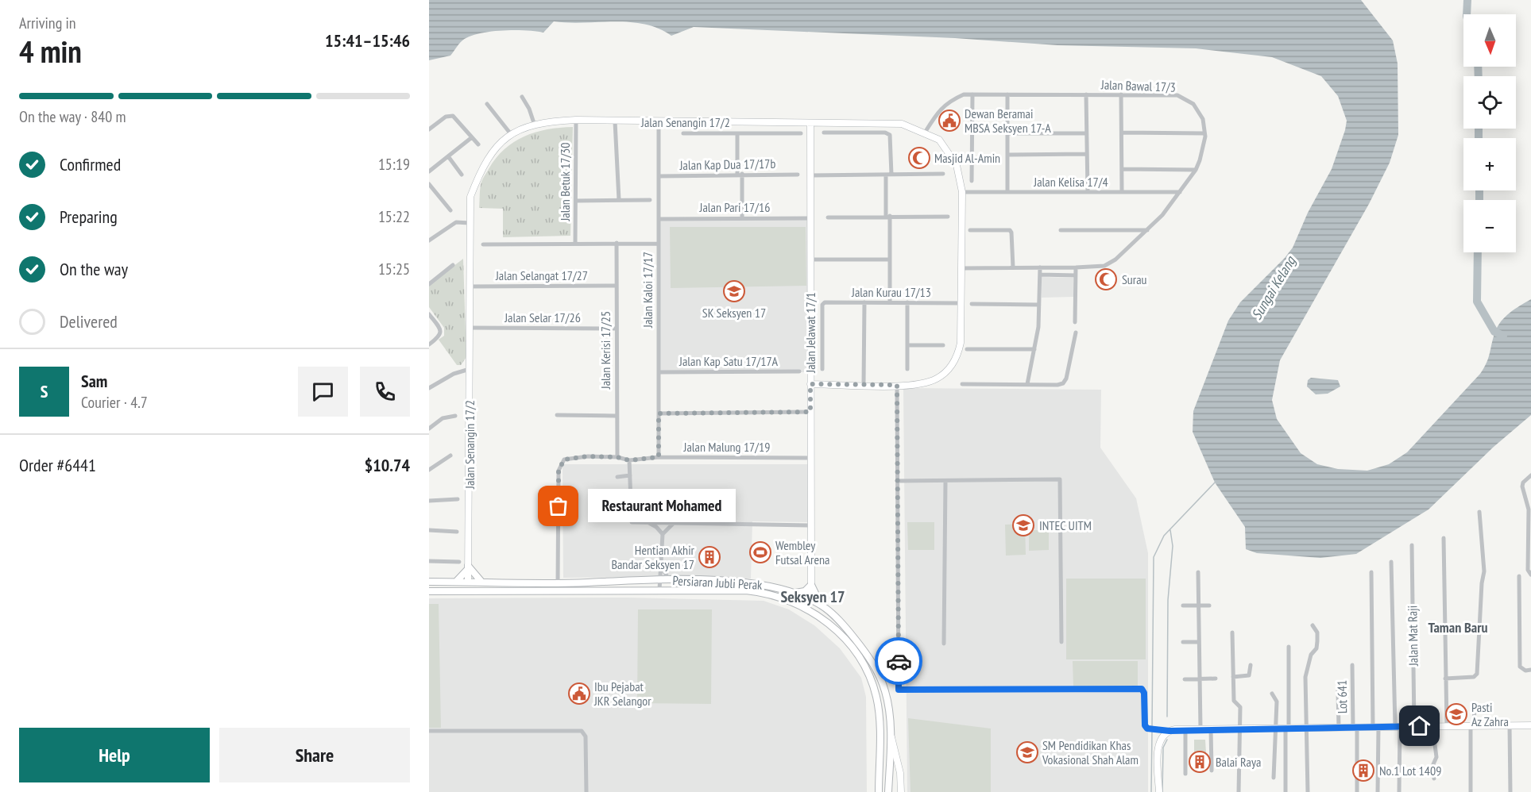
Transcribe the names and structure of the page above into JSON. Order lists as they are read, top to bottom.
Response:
{
  "streets": {
    "main road": ["Persiaran Jubli Perak"],
    "street": [
      "Jalan Bawal 17/3",
      "Jalan Senangin 17/2",
      "Jalan Kap Dua 17/17b",
      "Jalan Betuk 17/30",
      "Jalan Kelisa 17/4",
      "Jalan Pari 17/16",
      "Jalan Selangat 17/27",
      "Jalan Kaloi 17/17",
      "Jalan Kurau 17/13",
      "Jalan Selar 17/26",
      "Jalan Jelawat 17/1",
      "Jalan Kerisi 17/25",
      "Jalan Kap Satu 17/17A",
      "Jalan Malung 17/19",
      "Jalan Mat Raji",
      "Lot 641"
    ]
  },
  "crossings": [
    ["Jalan Bawal 17/3", "Jalan Senangin 17/2"],
    ["Jalan Senangin 17/2", "Jalan Betuk 17/30"],
    ["Jalan Senangin 17/2", "Jalan Kelisa 17/4"],
    ["Jalan Senangin 17/2", "Jalan Selangat 17/27"],
    ["Jalan Senangin 17/2", "Jalan Kaloi 17/17"],
    ["Jalan Senangin 17/2", "Jalan Kurau 17/13"],
    ["Jalan Senangin 17/2", "Jalan Selar 17/26"],
    ["Jalan Senangin 17/2", "Jalan Jelawat 17/1"],
    ["Jalan Senangin 17/2", "Persiaran Jubli Perak"],
    ["Jalan Kap Dua 17/17b", "Jalan Kaloi 17/17"],
    ["Jalan Pari 17/16", "Jalan Kaloi 17/17"],
    ["Jalan Pari 17/16", "Jalan Jelawat 17/1"],
    ["Jalan Selangat 17/27", "Jalan Kerisi 17/25"],
    ["Jalan Kaloi 17/17", "Jalan Kap Satu 17/17A"],
    ["Jalan Kaloi 17/17", "Jalan Malung 17/19"],
    ["Jalan Selar 17/26", "Jalan Kerisi 17/25"],
    ["Jalan Jelawat 17/1", "Jalan Malung 17/19"],
    ["Jalan Jelawat 17/1", "Persiaran Jubli Perak"],
    ["Jalan Kerisi 17/25", "Jalan Malung 17/19"],
    ["Jalan Malung 17/19", "Persiaran Jubli Perak"]
  ],
  "districts": ["Seksyen 17", "Taman Baru"],
  "water": ["Sungai Kelang"],
  "places": {
    "public building": ["Dewan Beramai MBSA Seksyen 17-A", "Ibu Pejabat JKR Selangor"],
    "mosque": ["Masjid Al-Amin", "Surau"],
    "school or university": [
      "SK Seksyen 17",
      "INTEC UITM",
      "Pasti Az Zahra",
      "SM Pendidikan Khas Vokasional Shah Alam"
    ],
    "other": ["Restaurant Mohamed"],
    "sports": ["Wembley Futsal Arena"],
    "building": ["Hentian Akhir Bandar Seksyen 17", "Balai Raya", "No.1 Lot 1409"]
  },
  "north": "bottom",
  "page": {
    "heading": ["4 min", "Arriving in", "15:41–15:46"],
    "panel": [
      "Sam",
      "Courier · 4.7",
      "Order #6441",
      "$10.74"
    ],
    "map_buttons": ["+", "−"],
    "bar": "On the way · 840 m",
    "list": [
      ["Confirmed", "15:19"],
      ["Preparing", "15:22"],
      ["On the way", "15:25"],
      "Delivered"
    ],
    "round": "S",
    "bubble": "Restaurant Mohamed",
    "buttons": ["Help", "Share"]
  }
}
